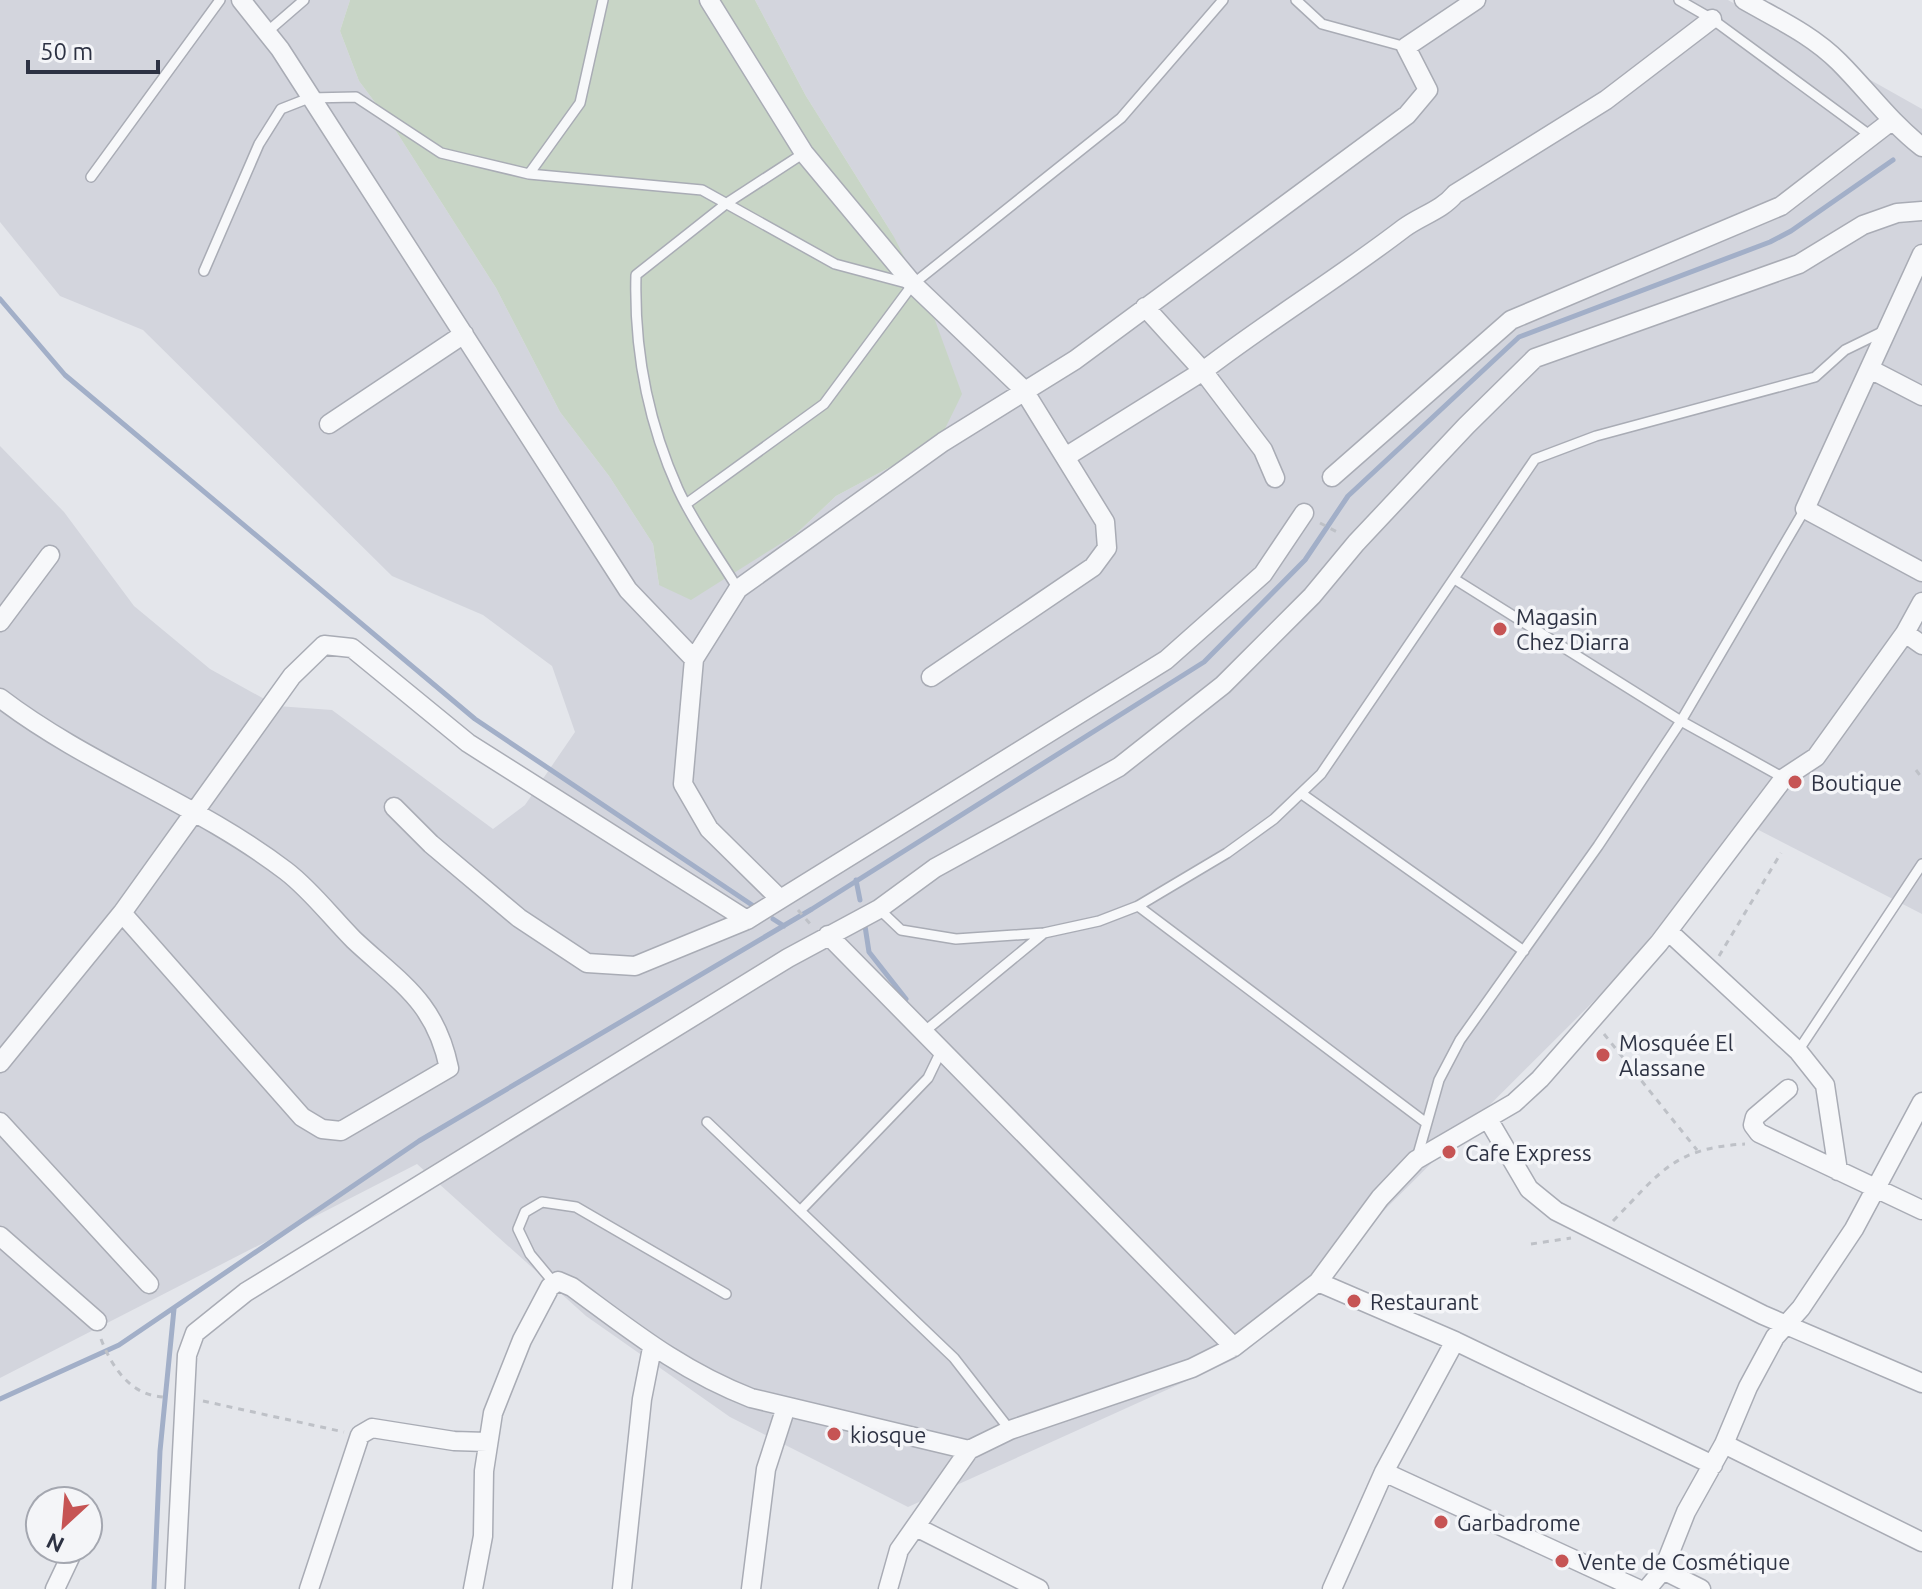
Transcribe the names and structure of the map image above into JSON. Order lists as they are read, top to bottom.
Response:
{
  "places": [
    "Magasin Chez Diarra",
    "Boutique",
    "Mosquée El Alassane",
    "Cafe Express",
    "Restaurant",
    "kiosque",
    "Garbadrome",
    "Vente de Cosmétique"
  ],
  "scale_bar": "50 m",
  "north": "bottom left"
}
